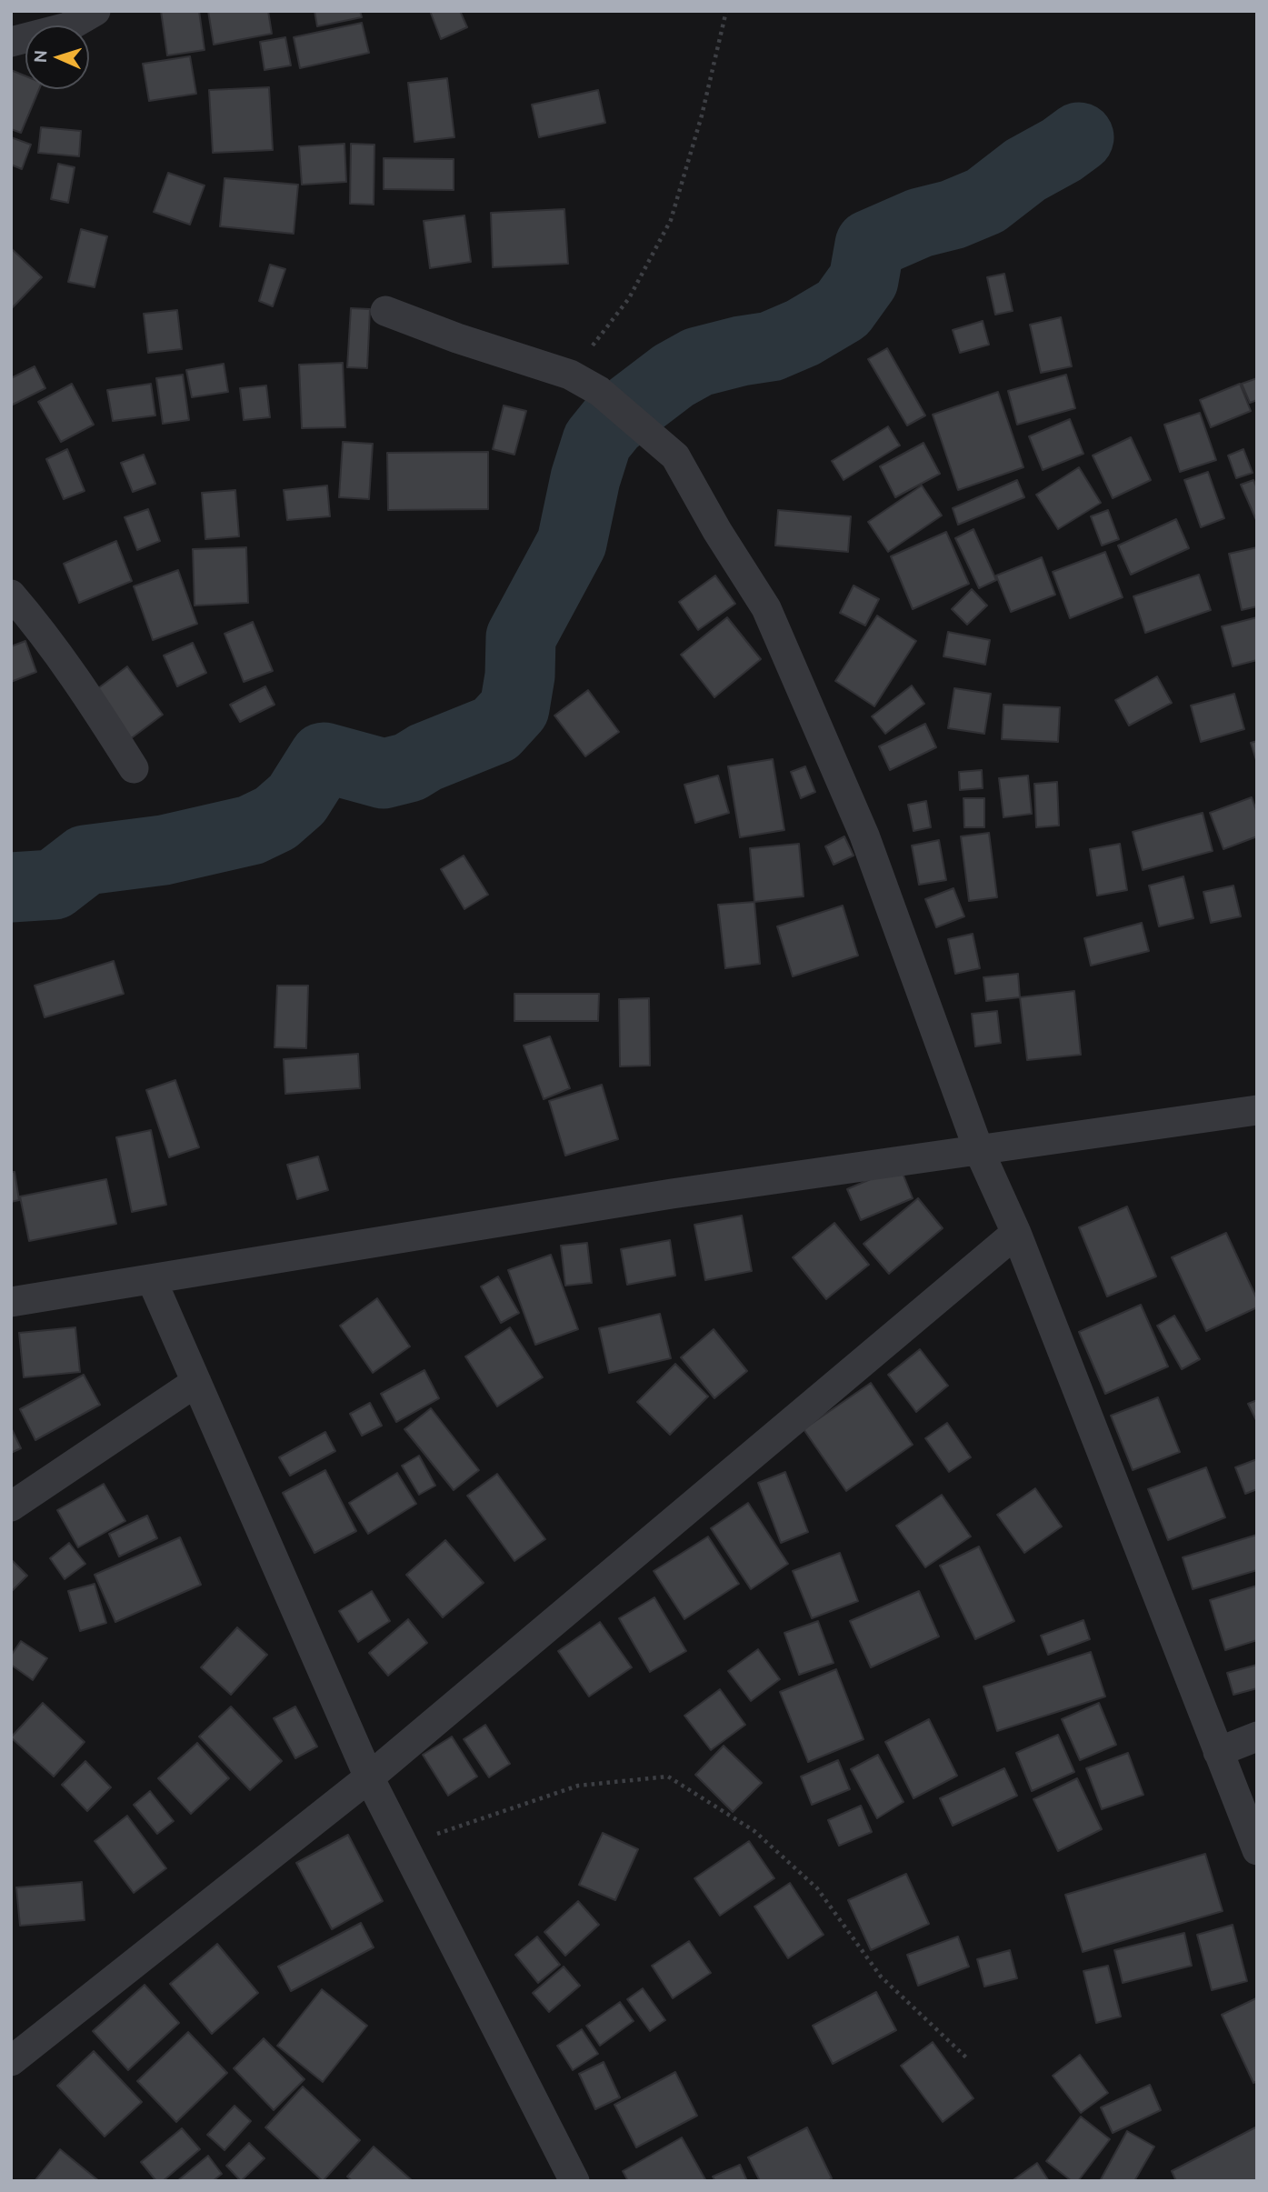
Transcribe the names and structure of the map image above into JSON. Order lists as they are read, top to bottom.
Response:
{
  "north": "left"
}
